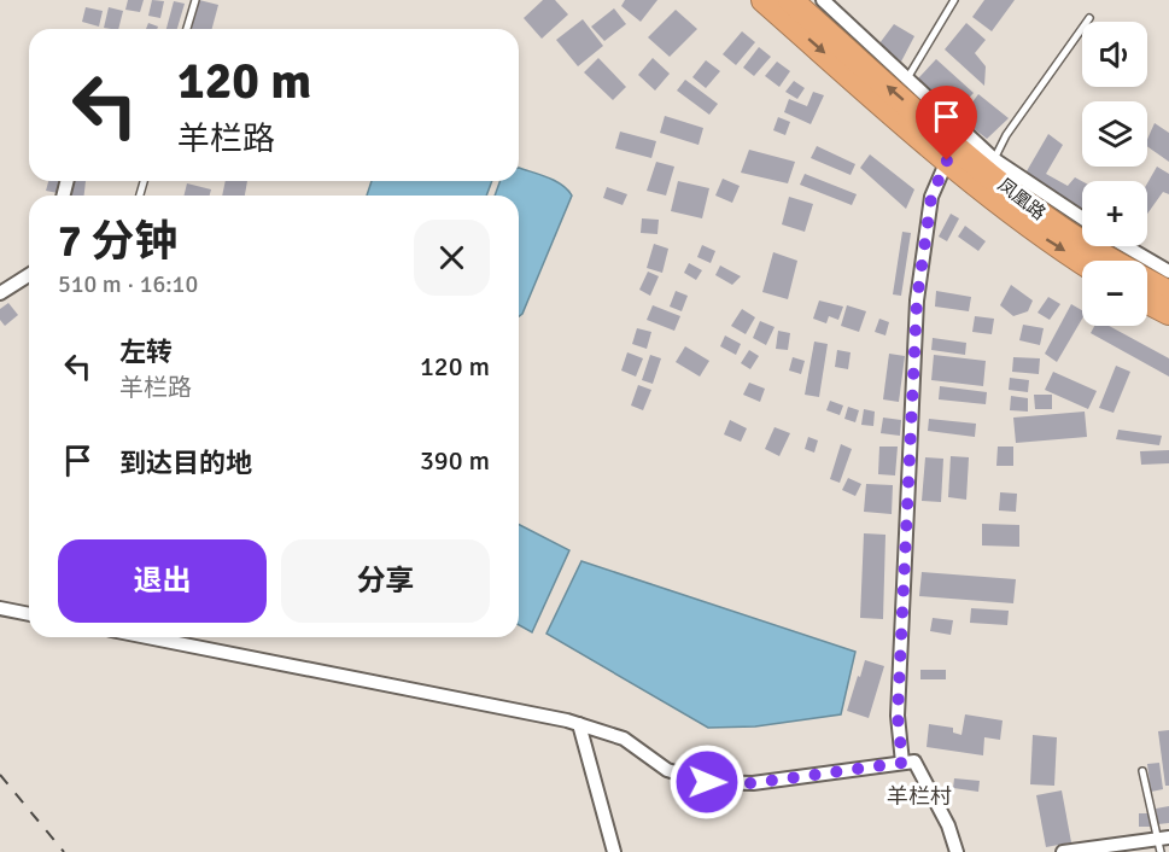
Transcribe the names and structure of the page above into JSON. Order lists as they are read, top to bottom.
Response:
{
  "streets": {
    "highway": ["凤凰路"]
  },
  "districts": ["羊栏村"],
  "page": {
    "map_buttons": ["+", "−"],
    "turn": ["120 m", "羊栏路"],
    "heading": ["7 分钟", "510 m · 16:10"],
    "list": [
      {
        "name": "左转",
        "note": "羊栏路",
        "value": "120 m"
      },
      {
        "name": "到达目的地",
        "value": "390 m"
      }
    ],
    "buttons": ["退出", "分享"]
  }
}
